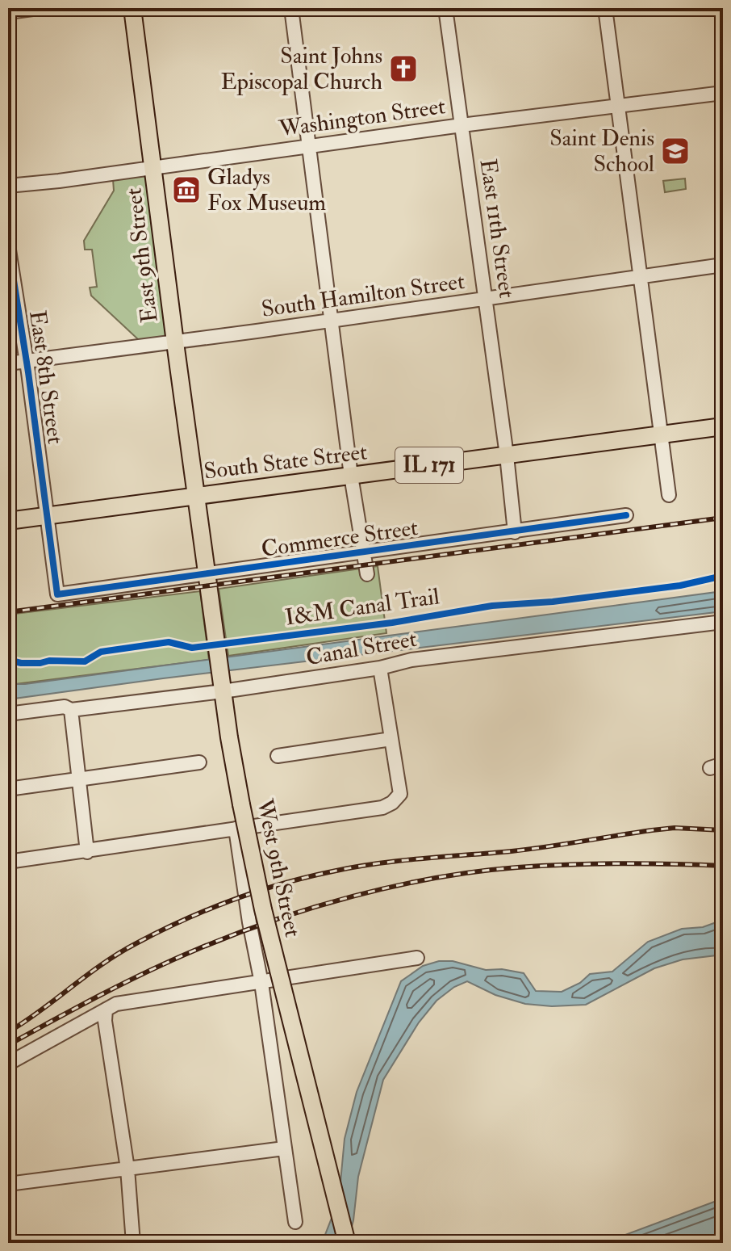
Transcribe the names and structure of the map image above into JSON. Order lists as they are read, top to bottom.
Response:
{
  "streets": {
    "main road": [
      "East 9th Street",
      "South State Street",
      "IL 171",
      "West 9th Street"
    ],
    "street": [
      "Washington Street",
      "East 11th Street",
      "South Hamilton Street",
      "East 8th Street",
      "Commerce Street",
      "Canal Street"
    ],
    "cycle path": ["I&M Canal Trail"]
  },
  "crossings": [
    ["Washington Street", "East 11th Street"],
    ["Washington Street", "East 9th Street"],
    ["East 11th Street", "South Hamilton Street"],
    ["East 11th Street", "South State Street"],
    ["East 11th Street", "Commerce Street"],
    ["East 9th Street", "South Hamilton Street"],
    ["East 9th Street", "South State Street"],
    ["East 9th Street", "West 9th Street"],
    ["South Hamilton Street", "East 8th Street"],
    ["East 8th Street", "South State Street"],
    ["East 8th Street", "Commerce Street"],
    ["South State Street", "West 9th Street"],
    ["Commerce Street", "West 9th Street"],
    ["Canal Street", "West 9th Street"]
  ],
  "places": {
    "church": ["Saint Johns Episcopal Church"],
    "school or university": ["Saint Denis School"],
    "museum": ["Gladys Fox Museum"]
  }
}
